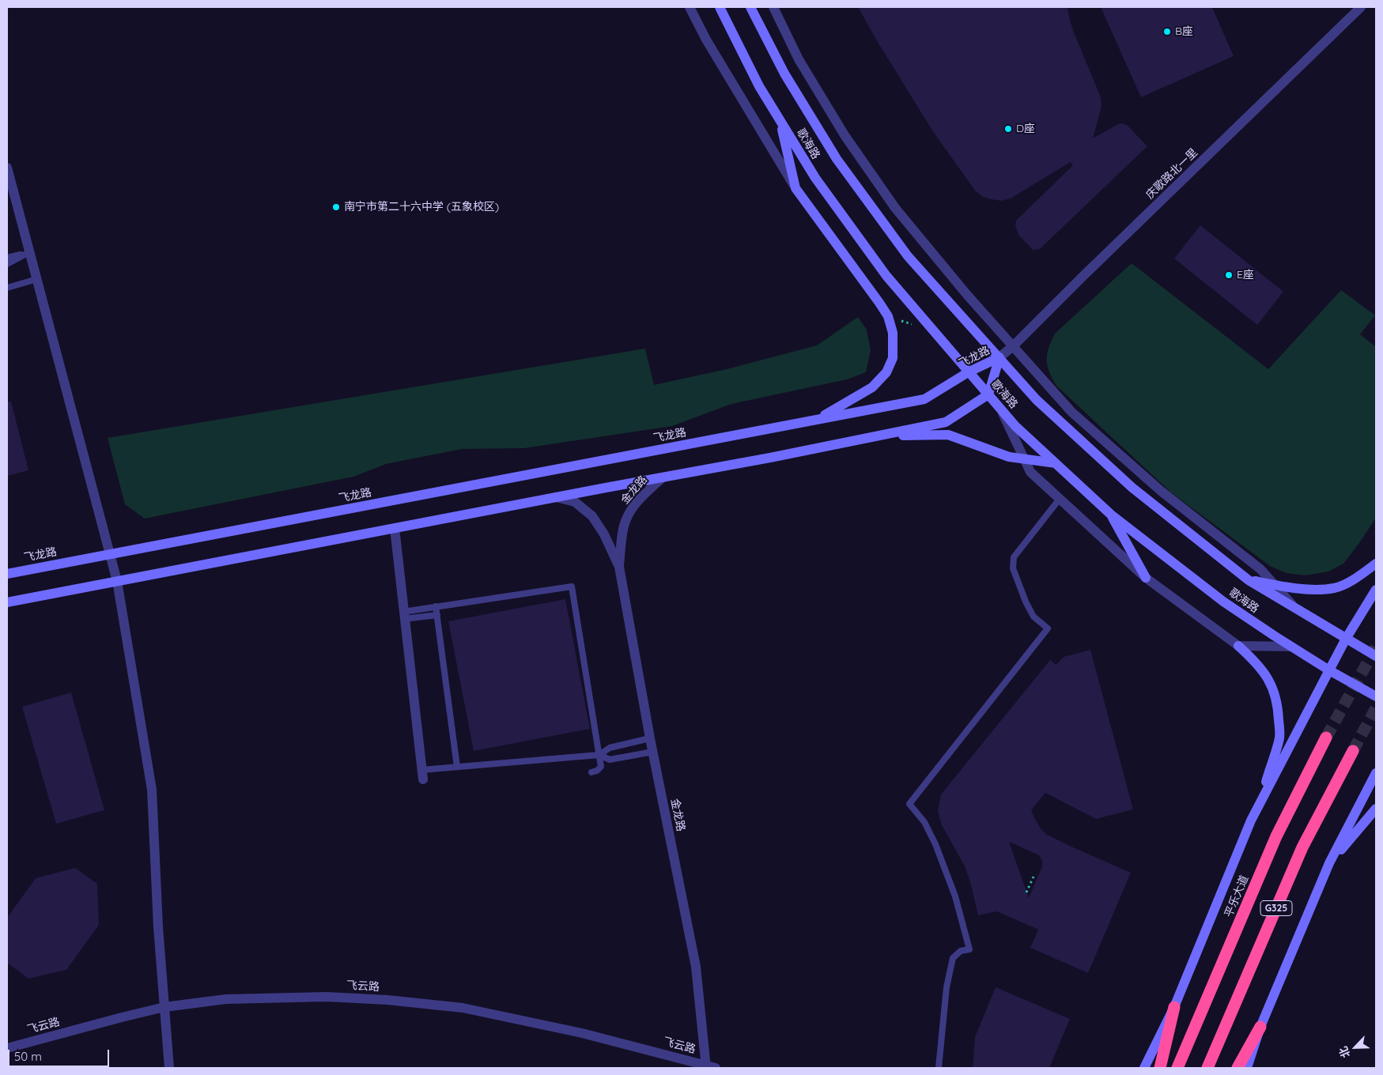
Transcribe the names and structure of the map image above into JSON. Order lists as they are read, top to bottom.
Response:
{
  "streets": {
    "highway": ["平乐大道", "G325"],
    "main road": ["歌海路", "飞龙路"],
    "street": ["庆歌路北一里", "金龙路", "飞云路"]
  },
  "crossings": [
    ["歌海路", "庆歌路北一里"],
    ["歌海路", "飞龙路"],
    ["庆歌路北一里", "飞龙路"],
    ["金龙路", "飞云路"]
  ],
  "places": [
    "B座",
    "D座",
    "南宁市第二十六中学 (五象校区)",
    "E座"
  ],
  "scale_bar": "50 m",
  "north": "bottom left"
}
